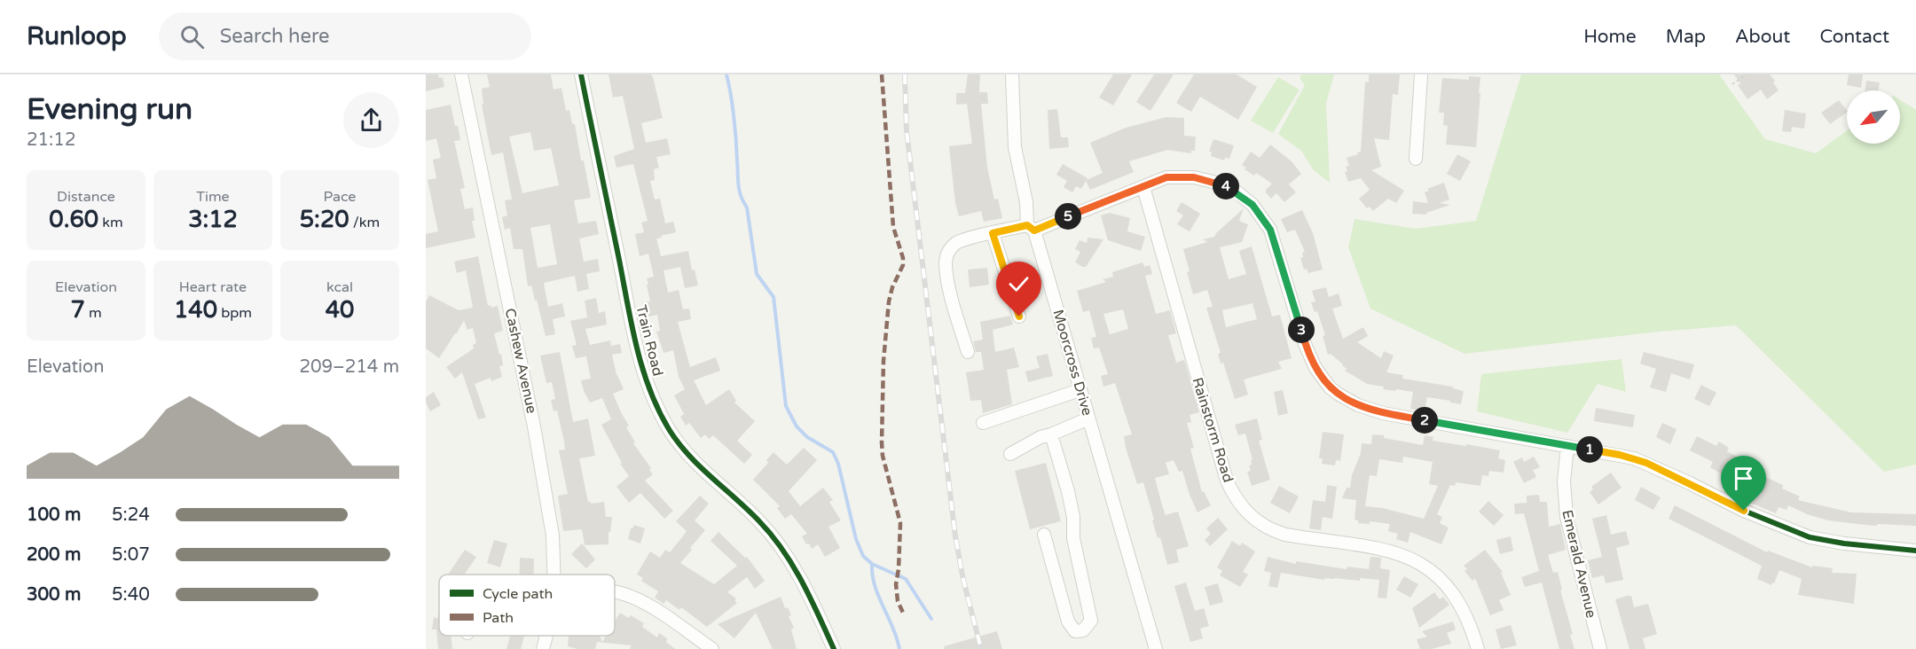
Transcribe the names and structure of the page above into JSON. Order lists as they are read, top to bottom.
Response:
{
  "streets": {
    "street": [
      "Train Road",
      "Cashew Avenue",
      "Moorcross Drive",
      "Rainstorm Road",
      "Emerald Avenue"
    ]
  },
  "legend": ["Cycle path", "Path"],
  "north": "bottom left",
  "page": {
    "header": "Runloop",
    "search": "Search here",
    "nav": [
      "Home",
      "Map",
      "About",
      "Contact"
    ],
    "heading": ["Evening run", "21:12"],
    "stats": [
      ["Distance", "0.60 km"],
      ["Time", "3:12"],
      ["Pace", "5:20 /km"],
      ["Elevation", "7 m"],
      ["Heart rate", "140 bpm"],
      ["kcal", "40"]
    ],
    "pins": [
      "4",
      "5",
      "3",
      "2",
      "1"
    ],
    "chart": ["Elevation", "209–214 m"],
    "list": [
      {
        "name": "100 m",
        "note": "5:24"
      },
      {
        "name": "200 m",
        "note": "5:07"
      },
      {
        "name": "300 m",
        "note": "5:40"
      }
    ]
  }
}
